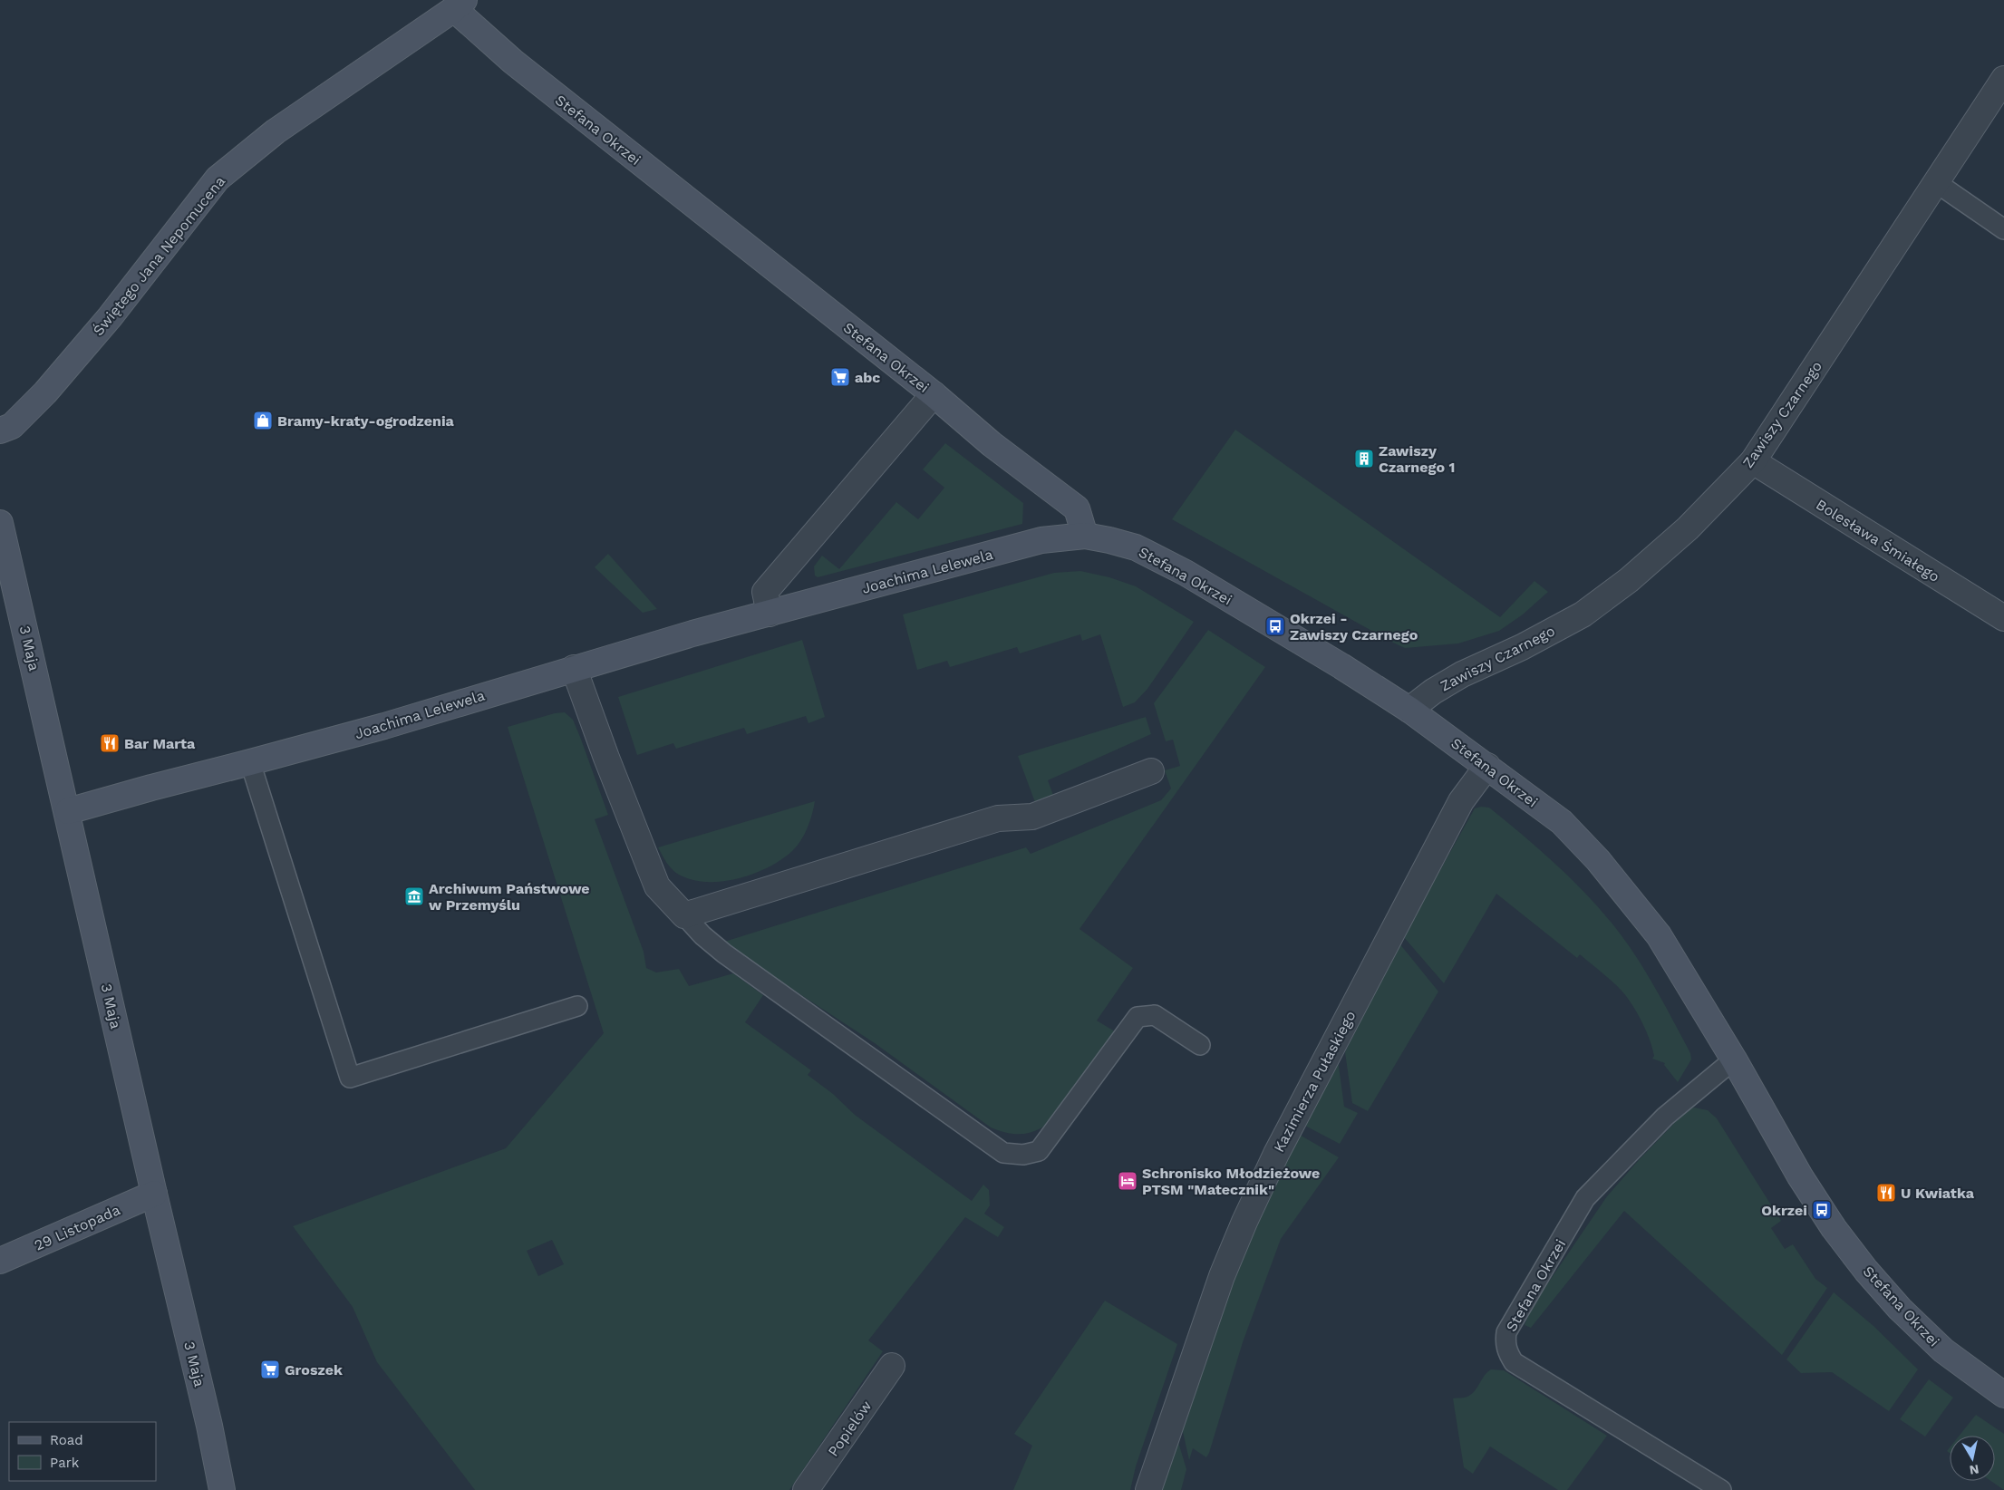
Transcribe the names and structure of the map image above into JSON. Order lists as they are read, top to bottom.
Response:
{
  "streets": {
    "street": [
      "Stefana Okrzei",
      "Świętego Jana Nepomucena",
      "Zawiszy Czarnego",
      "Bolesława Śmiałego",
      "Joachima Lelewela",
      "3 Maja",
      "Kazimierza Pułaskiego",
      "29 Listopada",
      "Popielów"
    ]
  },
  "crossings": [
    ["Stefana Okrzei", "Świętego Jana Nepomucena"],
    ["Stefana Okrzei", "Zawiszy Czarnego"],
    ["Stefana Okrzei", "Joachima Lelewela"],
    ["Stefana Okrzei", "Kazimierza Pułaskiego"],
    ["Zawiszy Czarnego", "Bolesława Śmiałego"],
    ["Joachima Lelewela", "3 Maja"],
    ["3 Maja", "29 Listopada"]
  ],
  "places": {
    "supermarket": ["abc", "Groszek"],
    "shop": ["Bramy-kraty-ogrodzenia"],
    "building": ["Zawiszy Czarnego 1"],
    "bus stop": ["Okrzei - Zawiszy Czarnego", "Okrzei"],
    "restaurant": ["Bar Marta", "U Kwiatka"],
    "museum": ["Archiwum Państwowe w Przemyślu"],
    "hotel": ["Schronisko Młodzieżowe PTSM \"Matecznik\""]
  },
  "legend": ["Road", "Park"],
  "north": "bottom"
}
